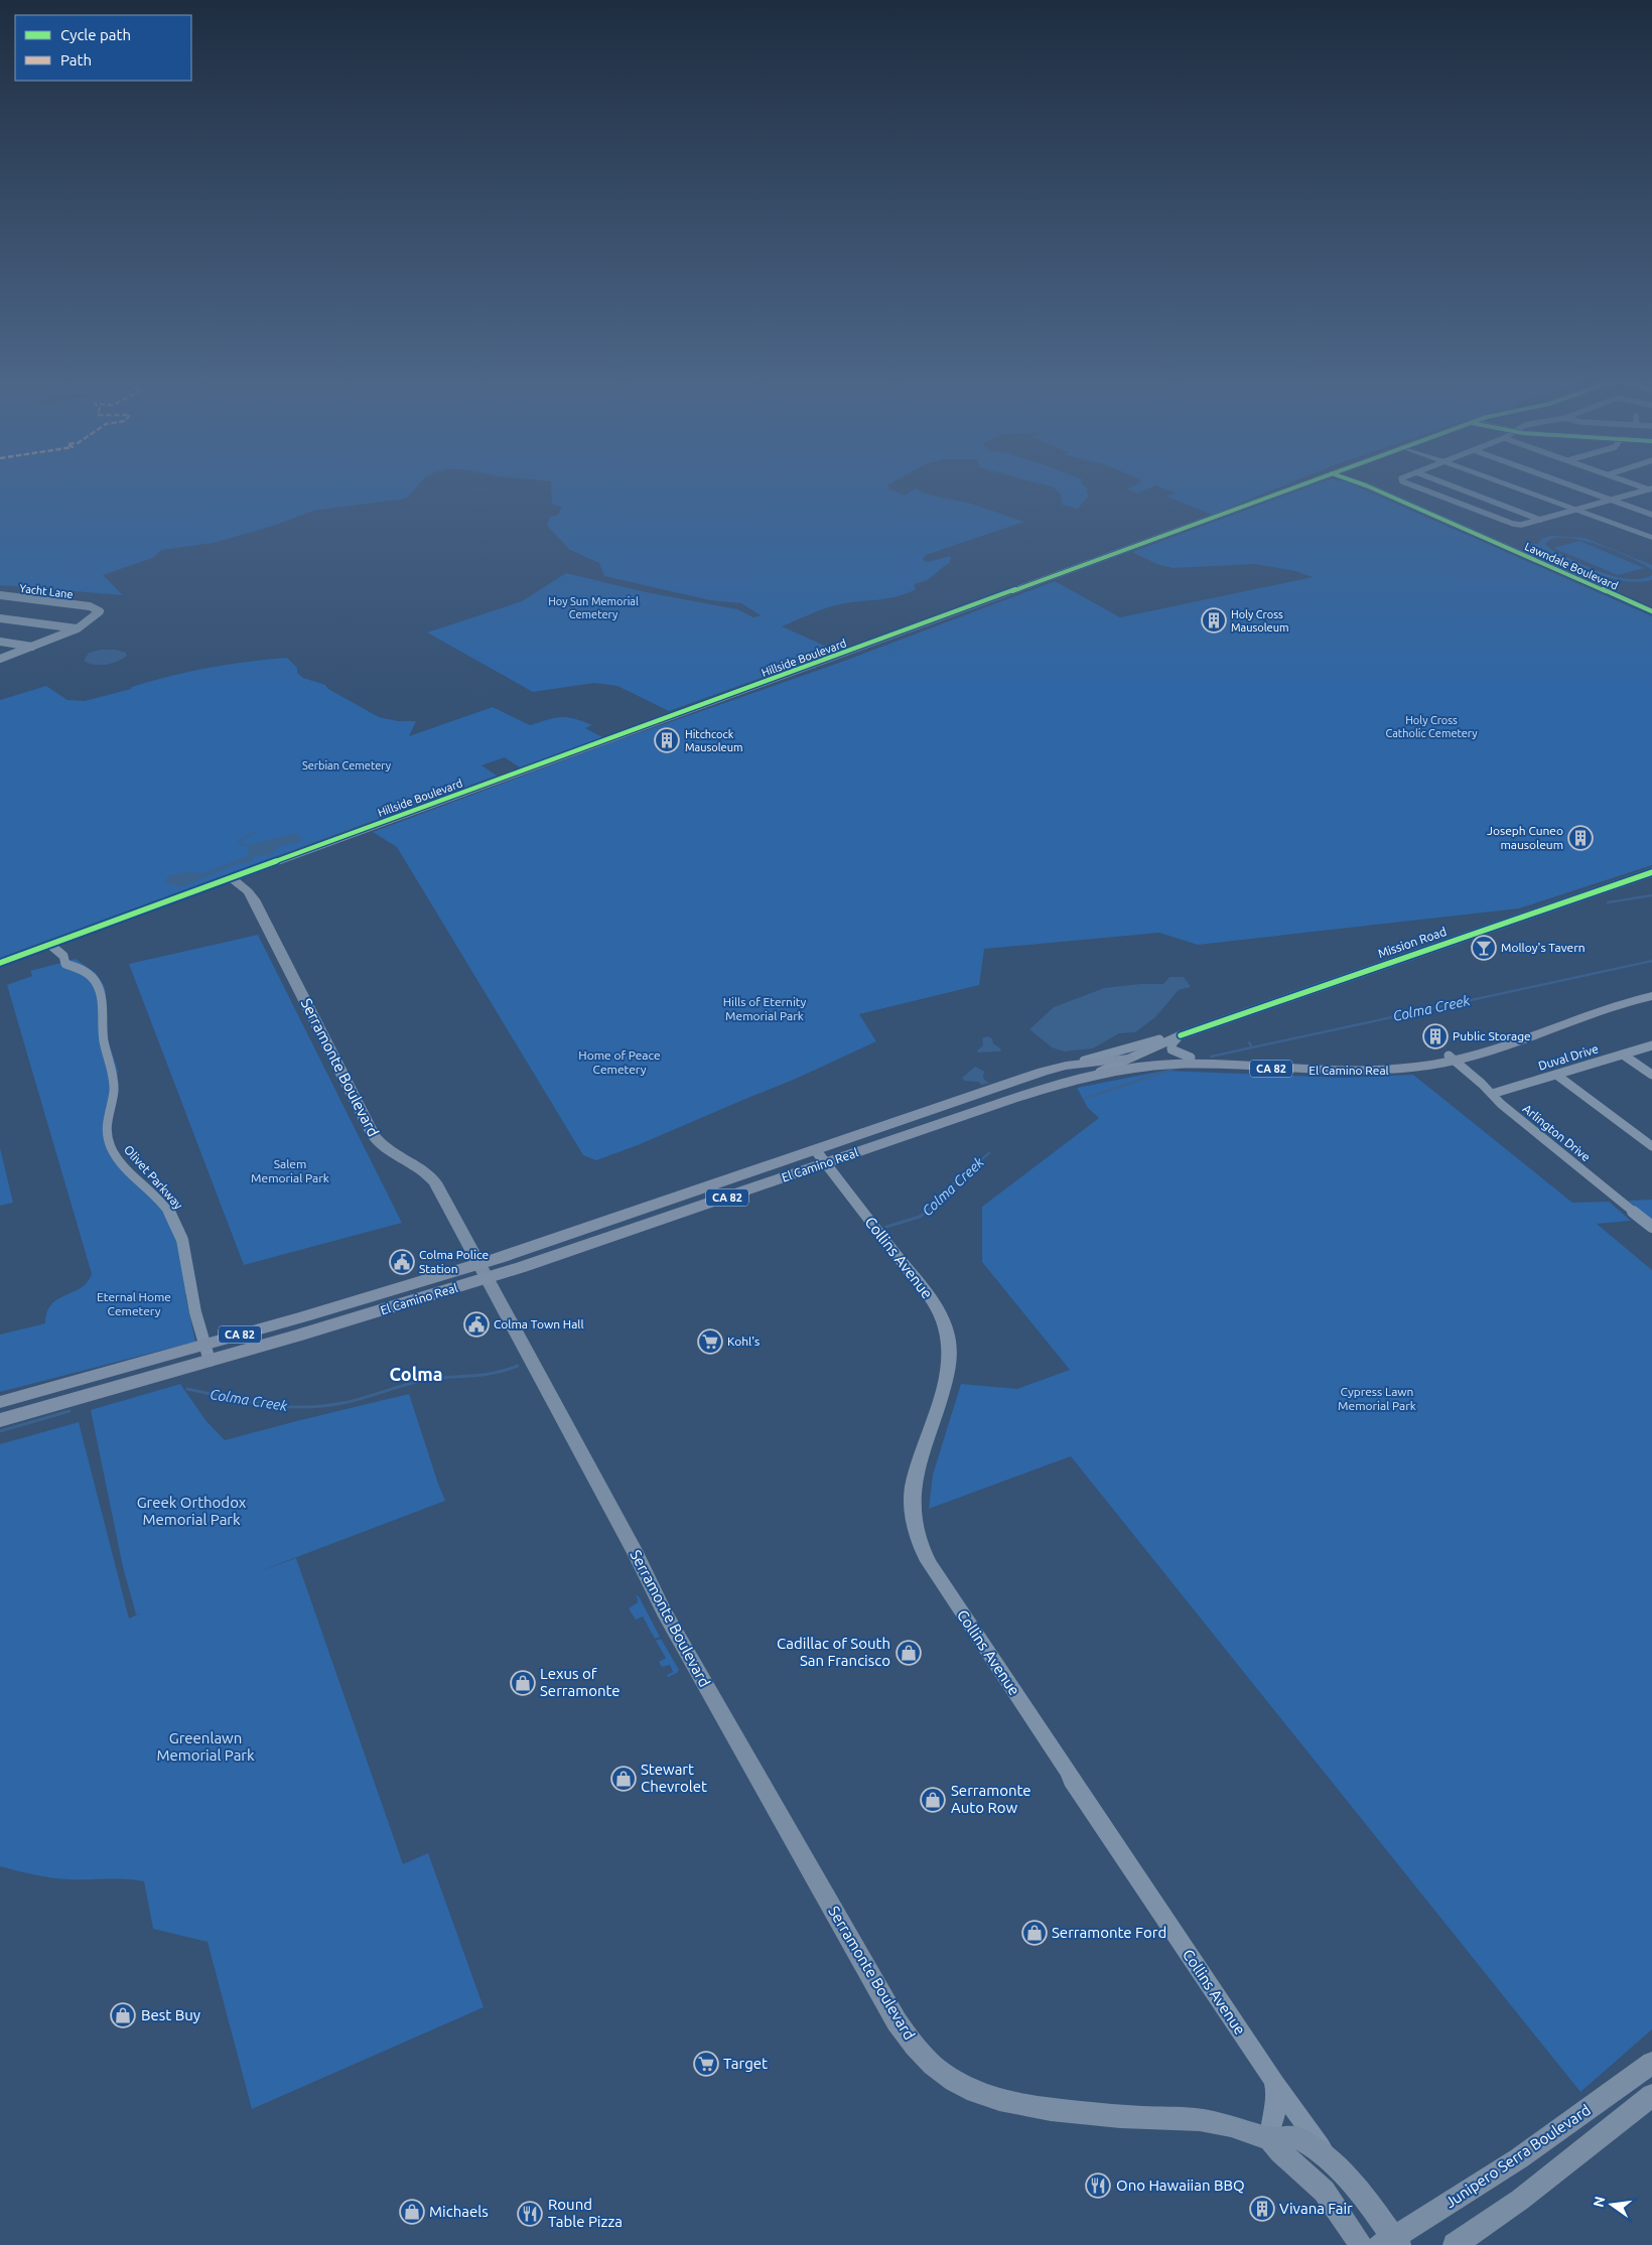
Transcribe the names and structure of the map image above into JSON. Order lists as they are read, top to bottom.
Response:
{
  "streets": {
    "main road": [
      "Hillside Boulevard",
      "Serramonte Boulevard",
      "CA 82",
      "El Camino Real",
      "Junipero Serra Boulevard"
    ],
    "street": [
      "Lawndale Boulevard",
      "Yacht Lane",
      "Mission Road",
      "Duval Drive",
      "Arlington Drive",
      "Olivet Parkway",
      "Collins Avenue"
    ]
  },
  "crossings": [
    ["Hillside Boulevard", "Serramonte Boulevard"],
    ["Hillside Boulevard", "Olivet Parkway"],
    ["Mission Road", "El Camino Real"],
    ["Duval Drive", "Arlington Drive"],
    ["Serramonte Boulevard", "El Camino Real"],
    ["Serramonte Boulevard", "Collins Avenue"],
    ["Serramonte Boulevard", "Junipero Serra Boulevard"],
    ["El Camino Real", "Arlington Drive"],
    ["El Camino Real", "Olivet Parkway"],
    ["El Camino Real", "Collins Avenue"]
  ],
  "districts": ["Colma"],
  "water": ["Colma Creek"],
  "parks": [
    "Hoy Sun Memorial Cemetery",
    "Holy Cross Catholic Cemetery",
    "Serbian Cemetery",
    "Hills of Eternity Memorial Park",
    "Home of Peace Cemetery",
    "Salem Memorial Park",
    "Eternal Home Cemetery",
    "Cypress Lawn Memorial Park",
    "Greek Orthodox Memorial Park",
    "Greenlawn Memorial Park"
  ],
  "places": {
    "building": [
      "Holy Cross Mausoleum",
      "Hitchcock Mausoleum",
      "Joseph Cuneo mausoleum",
      "Public Storage",
      "Vivana Fair"
    ],
    "bar": ["Molloy's Tavern"],
    "public building": ["Colma Police Station", "Colma Town Hall"],
    "supermarket": ["Kohl's", "Target"],
    "shop": [
      "Cadillac of South San Francisco",
      "Lexus of Serramonte",
      "Stewart Chevrolet",
      "Serramonte Auto Row",
      "Serramonte Ford",
      "Best Buy",
      "Michaels"
    ],
    "restaurant": ["Ono Hawaiian BBQ", "Round Table Pizza"]
  },
  "legend": ["Cycle path", "Path"],
  "north": "left"
}
